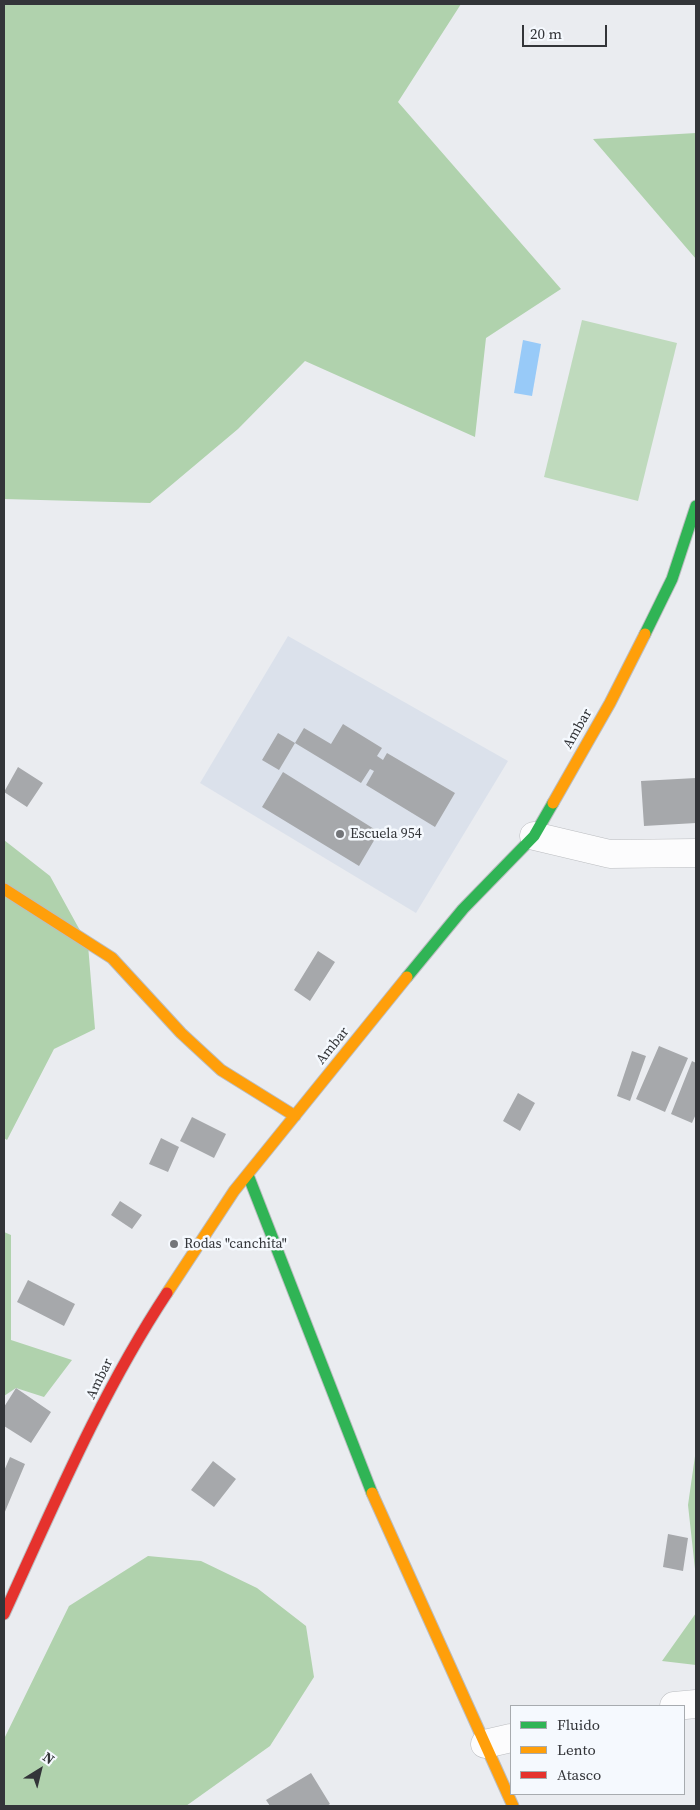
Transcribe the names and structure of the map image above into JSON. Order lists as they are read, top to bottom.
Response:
{
  "streets": {
    "street": ["Ambar"]
  },
  "places": ["Escuela 954", "Rodas \"canchita\""],
  "legend": ["Fluido", "Lento", "Atasco"],
  "scale_bar": "20 m",
  "north": "top right"
}
